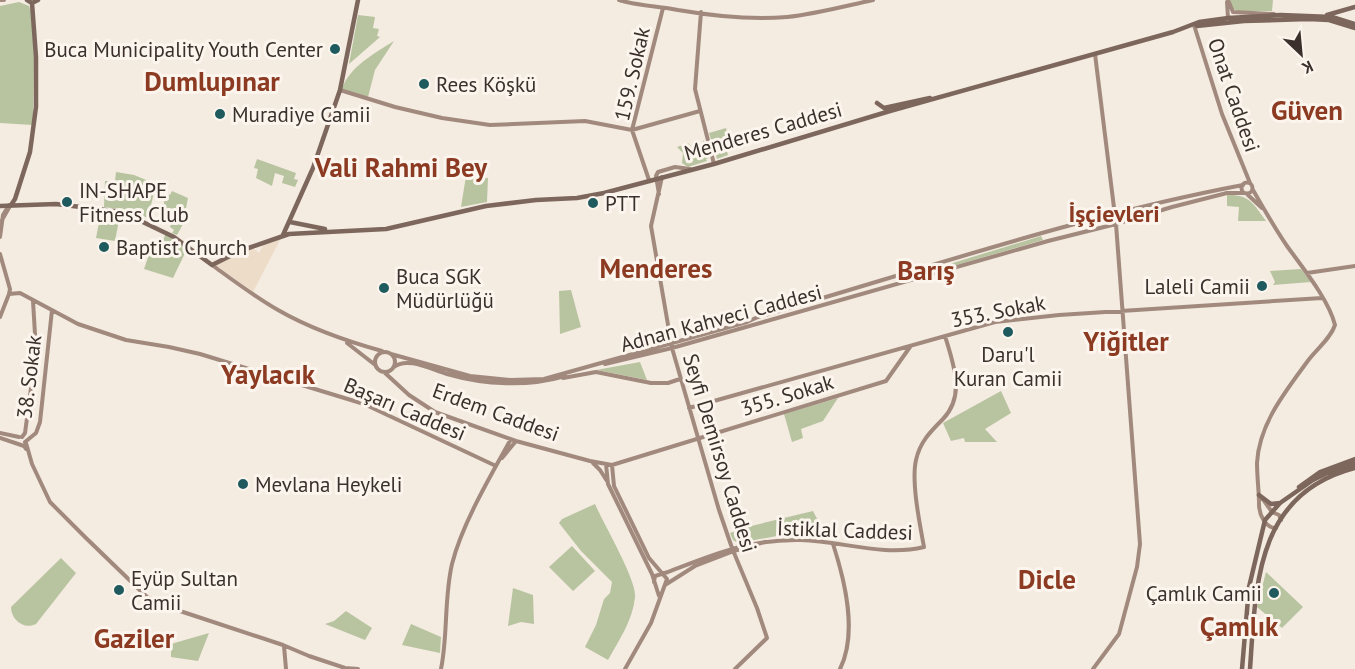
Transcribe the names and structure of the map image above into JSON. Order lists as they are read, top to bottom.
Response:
{
  "streets": {
    "main road": [
      "159. Sokak",
      "Onat Caddesi",
      "Menderes Caddesi",
      "353. Sokak",
      "Adnan Kahveci Caddesi",
      "38. Sokak",
      "355. Sokak",
      "Başarı Caddesi",
      "Erdem Caddesi",
      "Seyfi Demirsoy Caddesi",
      "İstiklal Caddesi"
    ]
  },
  "crossings": [
    ["159. Sokak", "Menderes Caddesi"],
    ["Onat Caddesi", "Menderes Caddesi"],
    ["Onat Caddesi", "353. Sokak"],
    ["Onat Caddesi", "Adnan Kahveci Caddesi"],
    ["Menderes Caddesi", "Seyfi Demirsoy Caddesi"],
    ["353. Sokak", "355. Sokak"],
    ["353. Sokak", "Seyfi Demirsoy Caddesi"],
    ["353. Sokak", "İstiklal Caddesi"],
    ["Adnan Kahveci Caddesi", "Seyfi Demirsoy Caddesi"],
    ["38. Sokak", "Başarı Caddesi"],
    ["355. Sokak", "Erdem Caddesi"],
    ["355. Sokak", "Seyfi Demirsoy Caddesi"],
    ["Seyfi Demirsoy Caddesi", "İstiklal Caddesi"]
  ],
  "districts": [
    "Dumlupınar",
    "Güven",
    "Vali Rahmi Bey",
    "İşçievleri",
    "Menderes",
    "Barış",
    "Yiğitler",
    "Yaylacık",
    "Dicle",
    "Çamlık",
    "Gaziler"
  ],
  "places": [
    "Buca Municipality Youth Center",
    "Rees Köşkü",
    "Muradiye Camii",
    "IN-SHAPE Fitness Club",
    "PTT",
    "Baptist Church",
    "Laleli Camii",
    "Buca SGK Müdürlüğü",
    "Daru'l Kuran Camii",
    "Mevlana Heykeli",
    "Eyüp Sultan Camii",
    "Çamlık Camii"
  ],
  "north": "bottom right"
}
